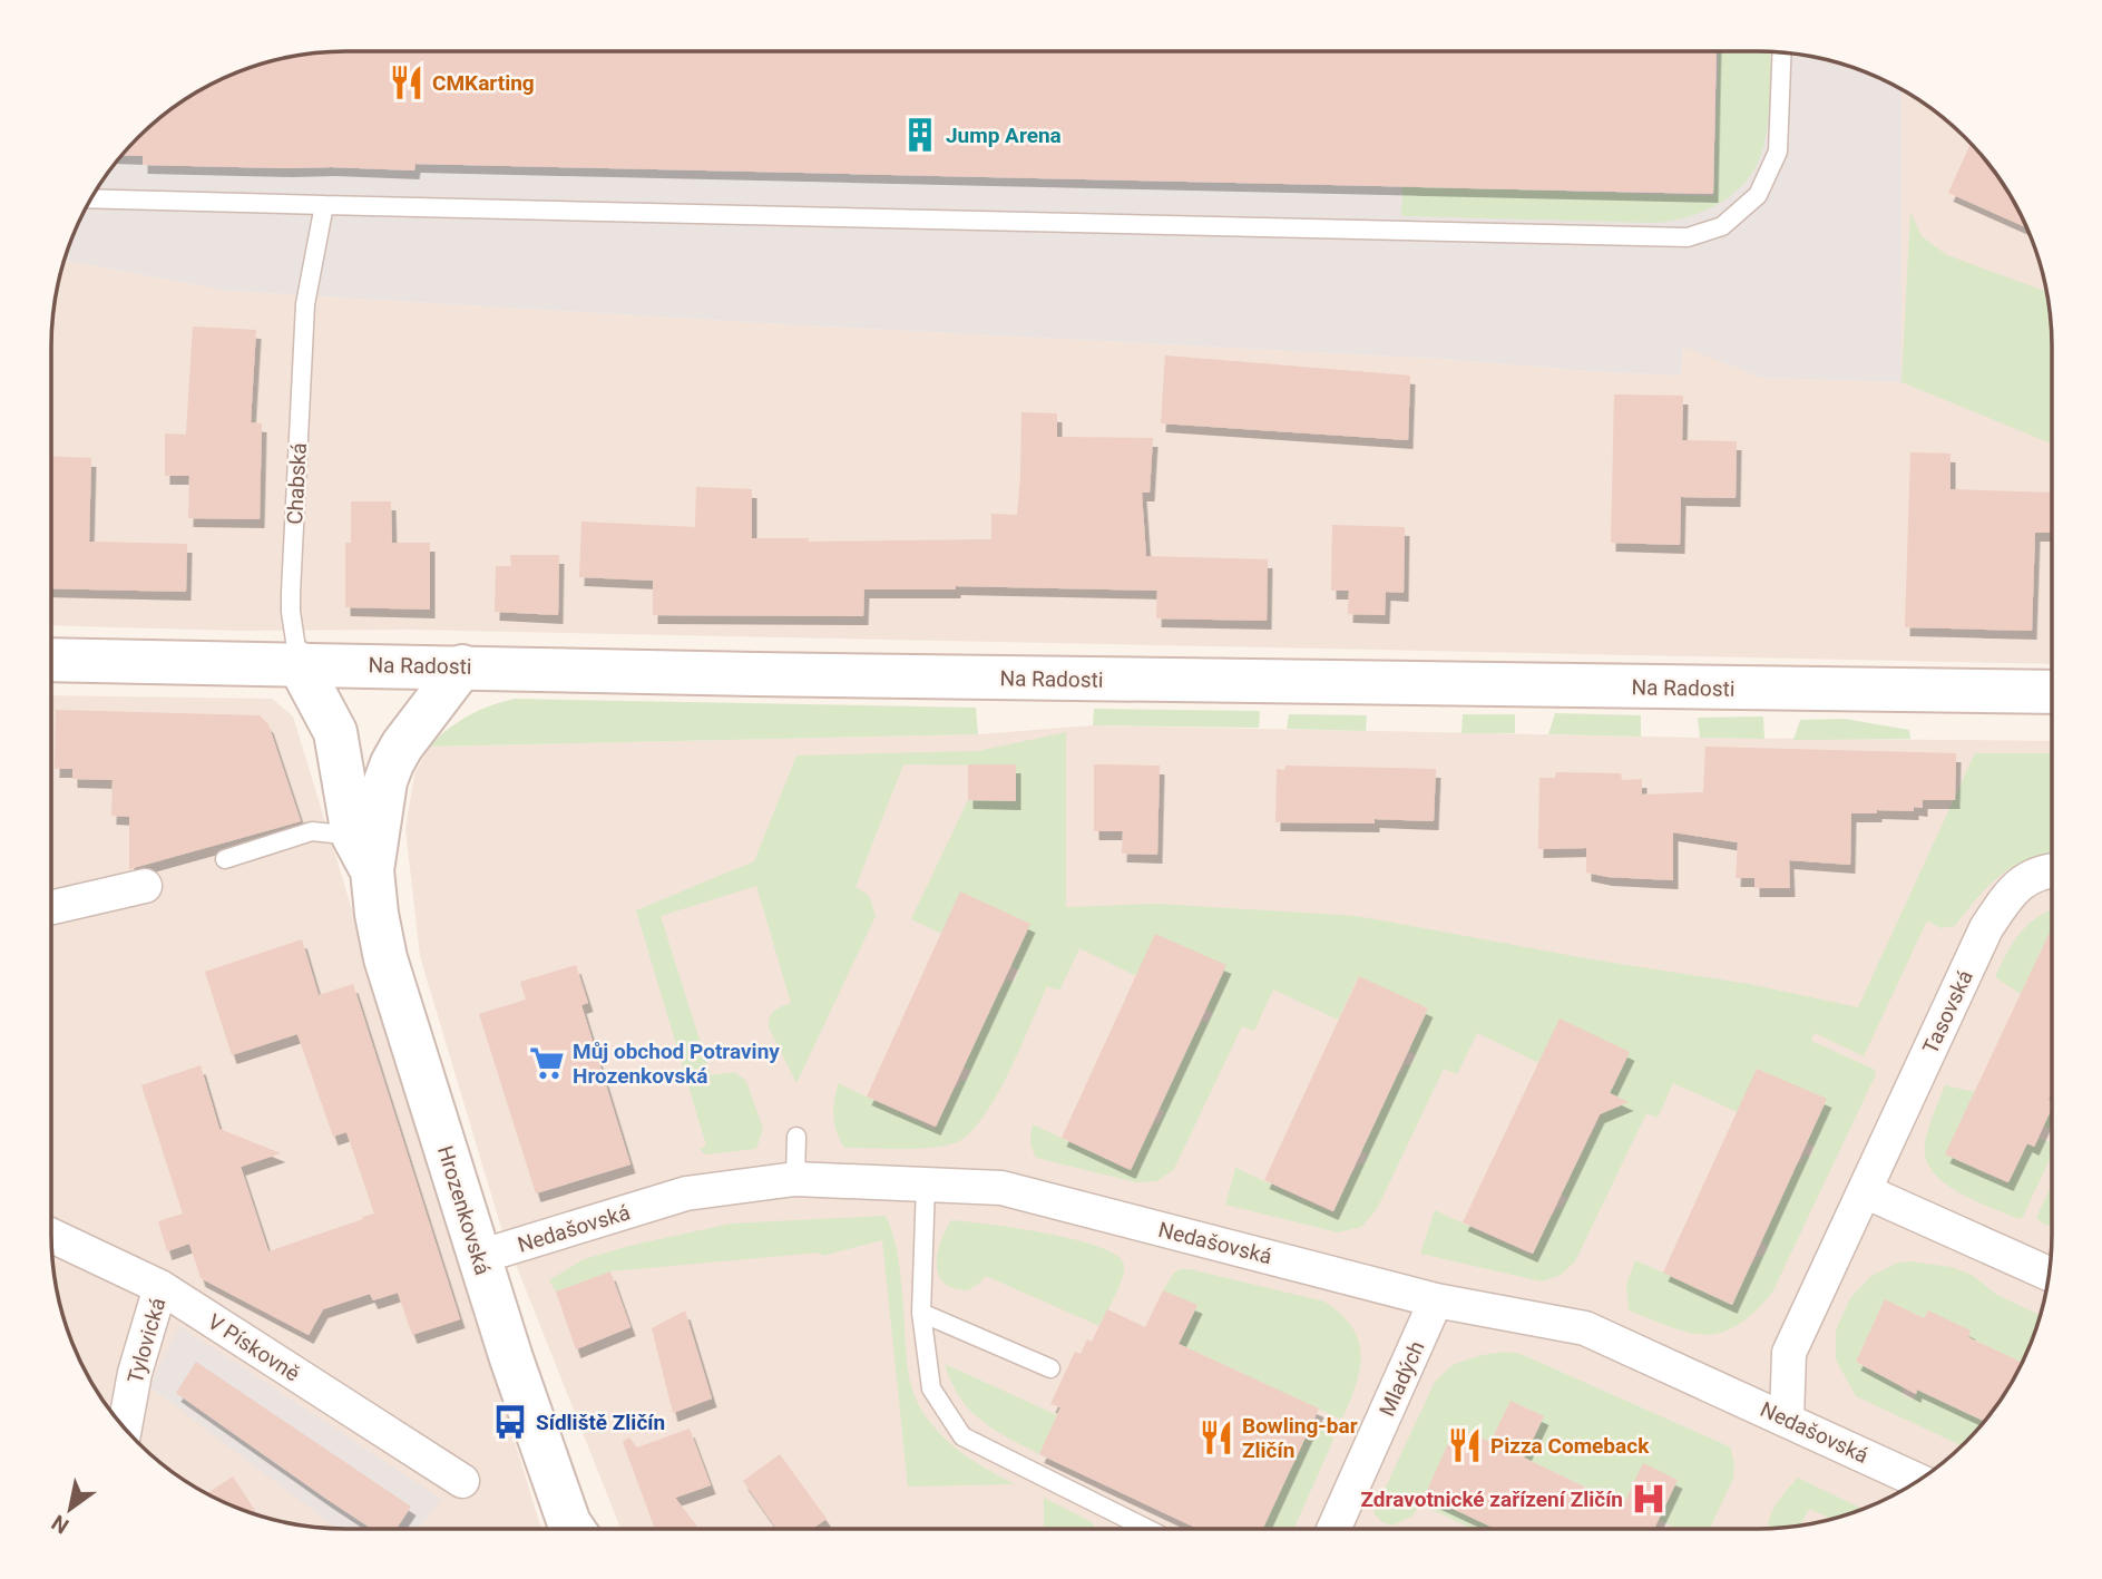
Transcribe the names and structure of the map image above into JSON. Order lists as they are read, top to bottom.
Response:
{
  "streets": {
    "main road": ["Na Radosti", "Hrozenkovská"],
    "street": [
      "Tasovská",
      "Nedašovská",
      "Tylovická",
      "V Pískovně",
      "Mladých"
    ],
    "lane": ["Chabská"]
  },
  "crossings": [
    ["Chabská", "Na Radosti"],
    ["Chabská", "Hrozenkovská"],
    ["Na Radosti", "Hrozenkovská"],
    ["Tasovská", "Nedašovská"],
    ["Hrozenkovská", "Nedašovská"],
    ["Nedašovská", "Mladých"],
    ["Tylovická", "V Pískovně"]
  ],
  "places": {
    "restaurant": ["CMKarting", "Bowling-bar Zličín", "Pizza Comeback"],
    "building": ["Jump Arena"],
    "supermarket": ["Můj obchod Potraviny Hrozenkovská"],
    "bus stop": ["Sídliště Zličín"],
    "hospital": ["Zdravotnické zařízení Zličín"]
  },
  "north": "bottom left"
}
